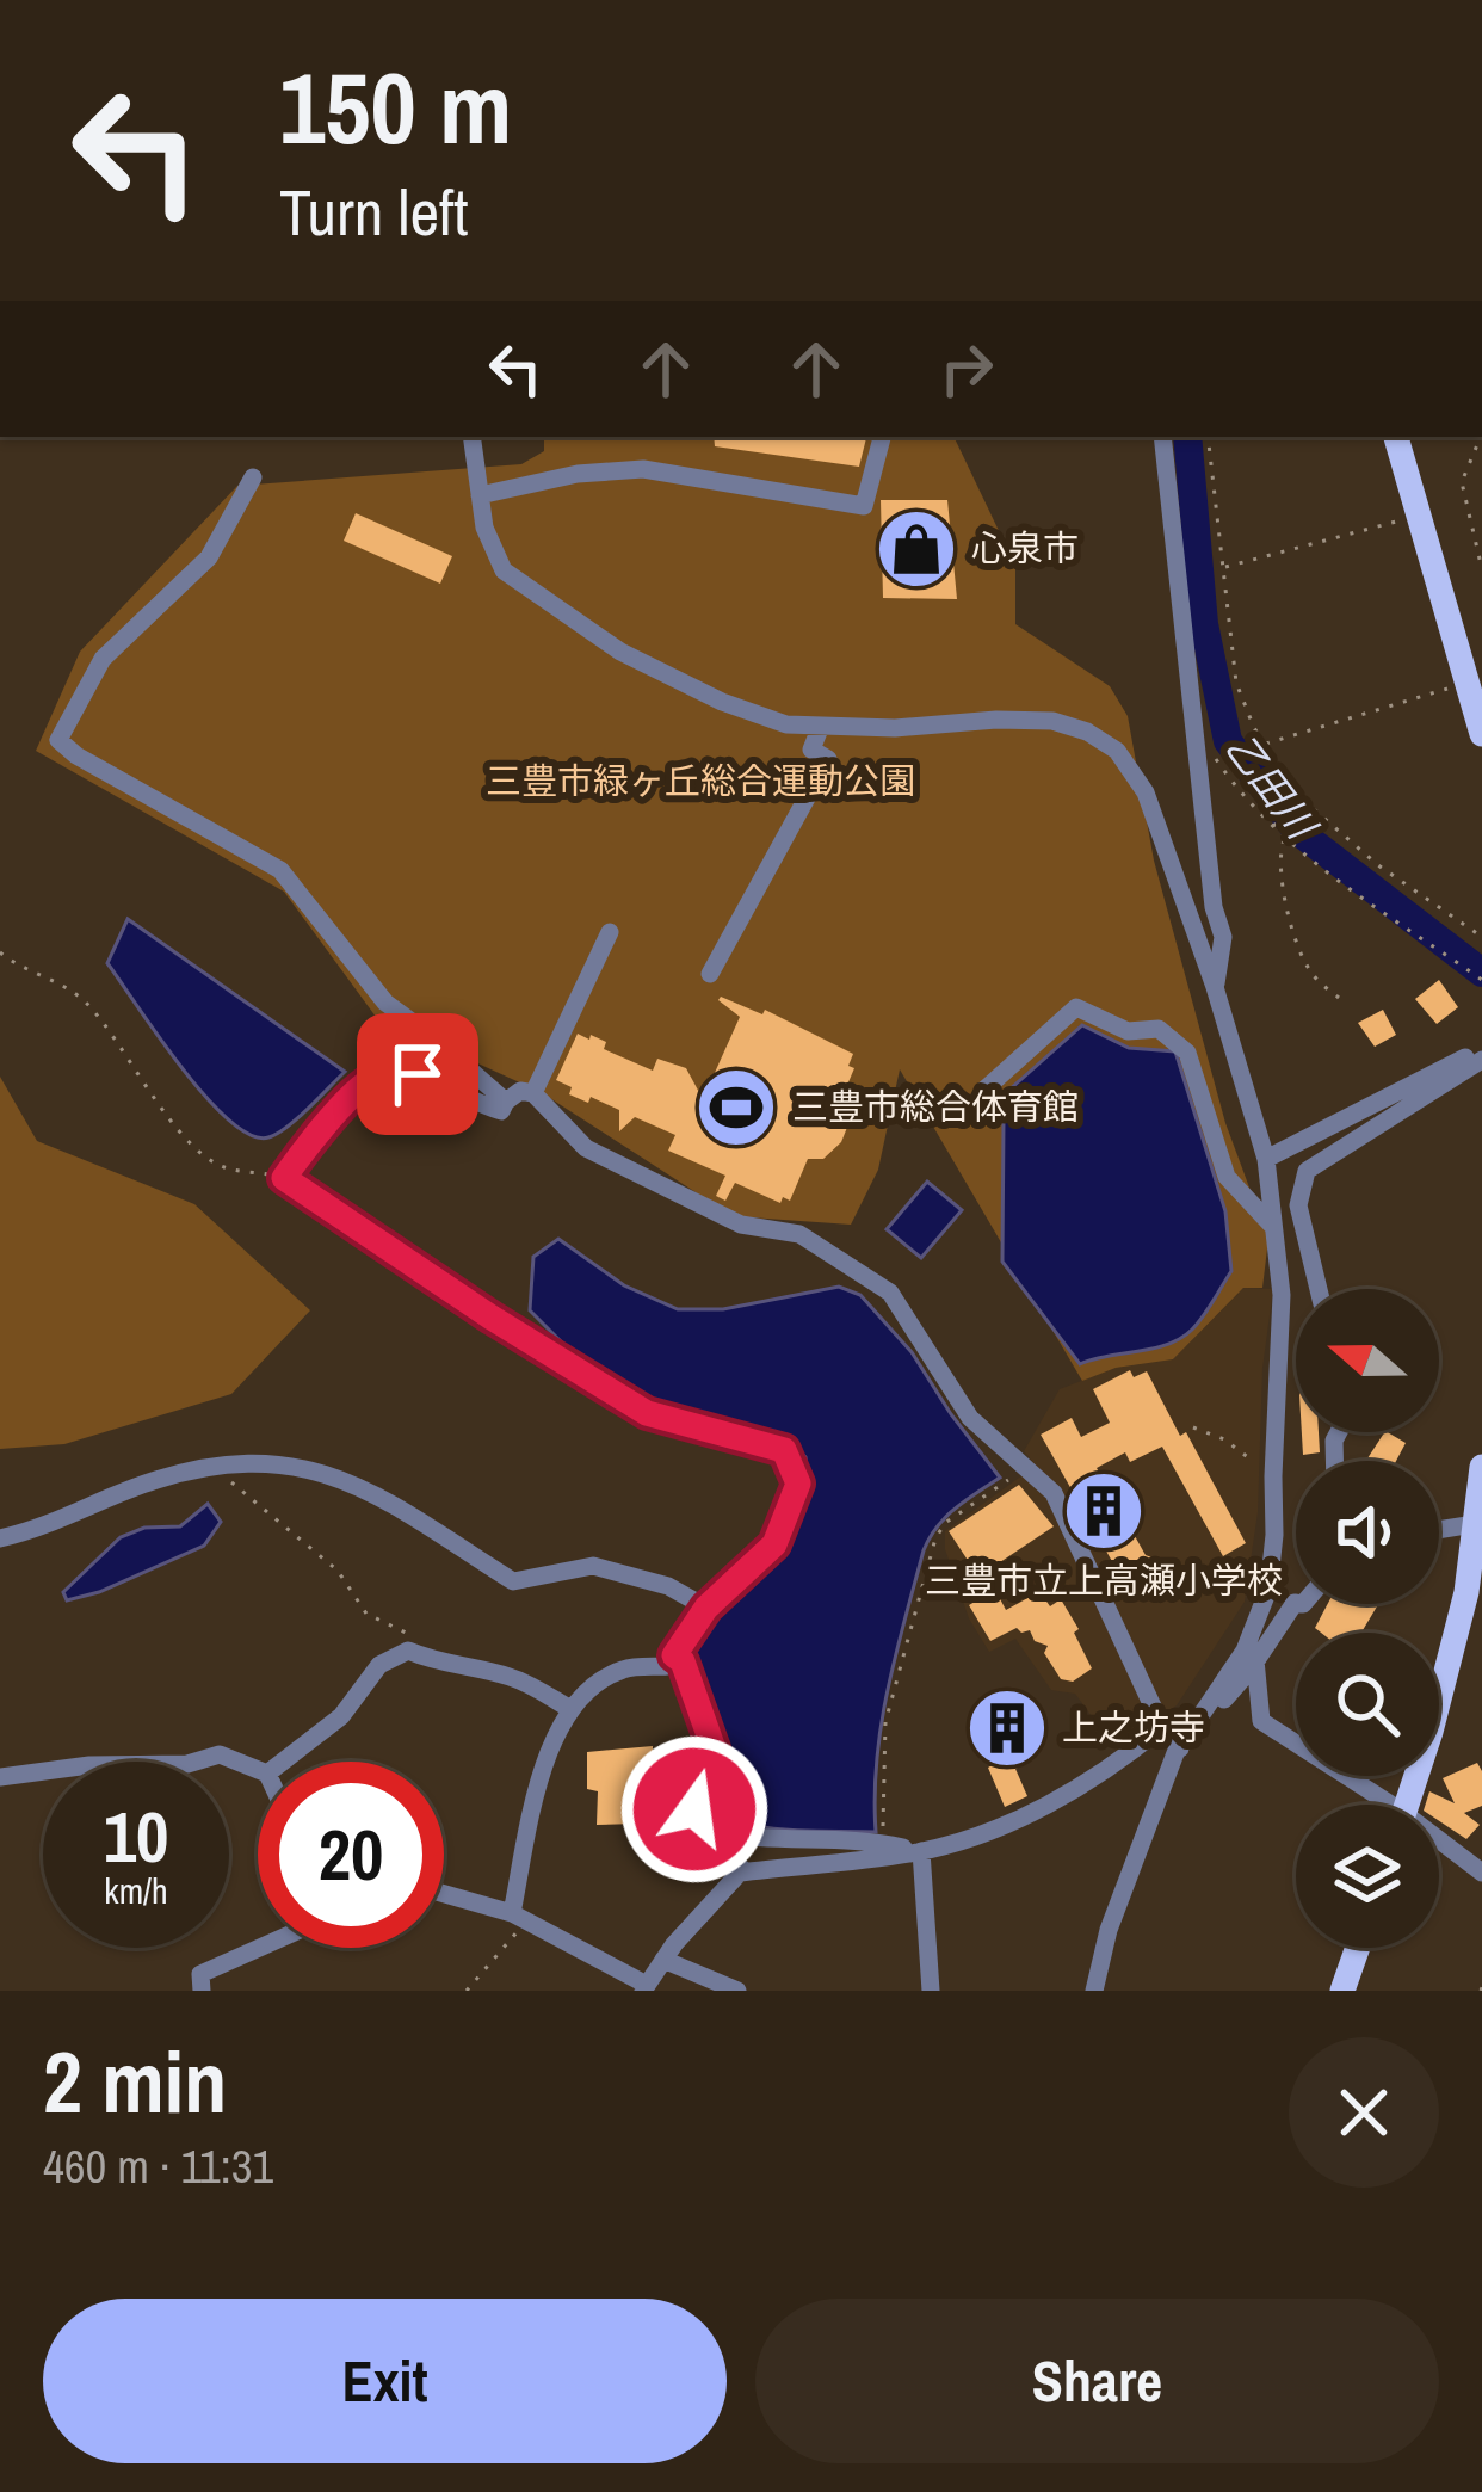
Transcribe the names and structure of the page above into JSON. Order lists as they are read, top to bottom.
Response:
{
  "water": ["乙田川"],
  "parks": ["三豊市緑ヶ丘総合運動公園"],
  "places": {
    "shop": ["心泉市"],
    "sports": ["三豊市総合体育館"],
    "building": ["三豊市立上高瀬小学校", "上之坊寺"]
  },
  "north": "left",
  "page": {
    "turn": ["150 m", "Turn left"],
    "speed": "10 km/h",
    "limit": "20",
    "heading": ["2 min", "460 m · 11:31"],
    "buttons": ["Exit", "Share"]
  }
}
